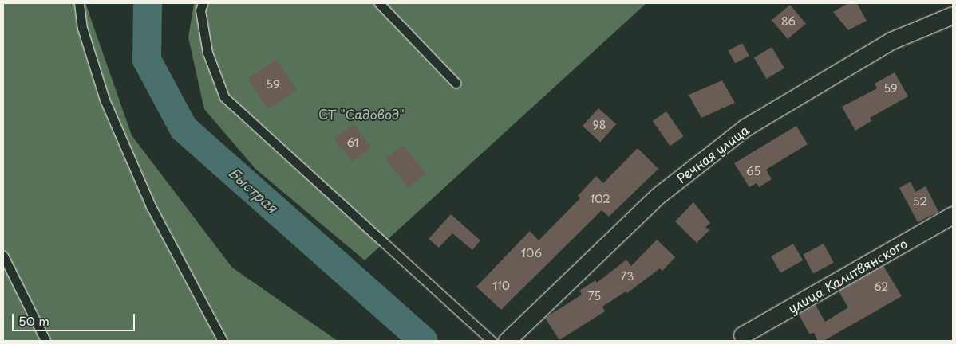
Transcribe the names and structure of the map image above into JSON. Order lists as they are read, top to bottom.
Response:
{
  "streets": {
    "street": ["Речная улица", "улица Калитвянского"]
  },
  "water": ["Быстрая"],
  "parks": ["СТ \"Садовод\""],
  "house_numbers": [
    "86",
    "59",
    "59",
    "98",
    "61",
    "65",
    "102",
    "52",
    "106",
    "73",
    "110",
    "62",
    "75"
  ],
  "scale_bar": "50 m"
}
